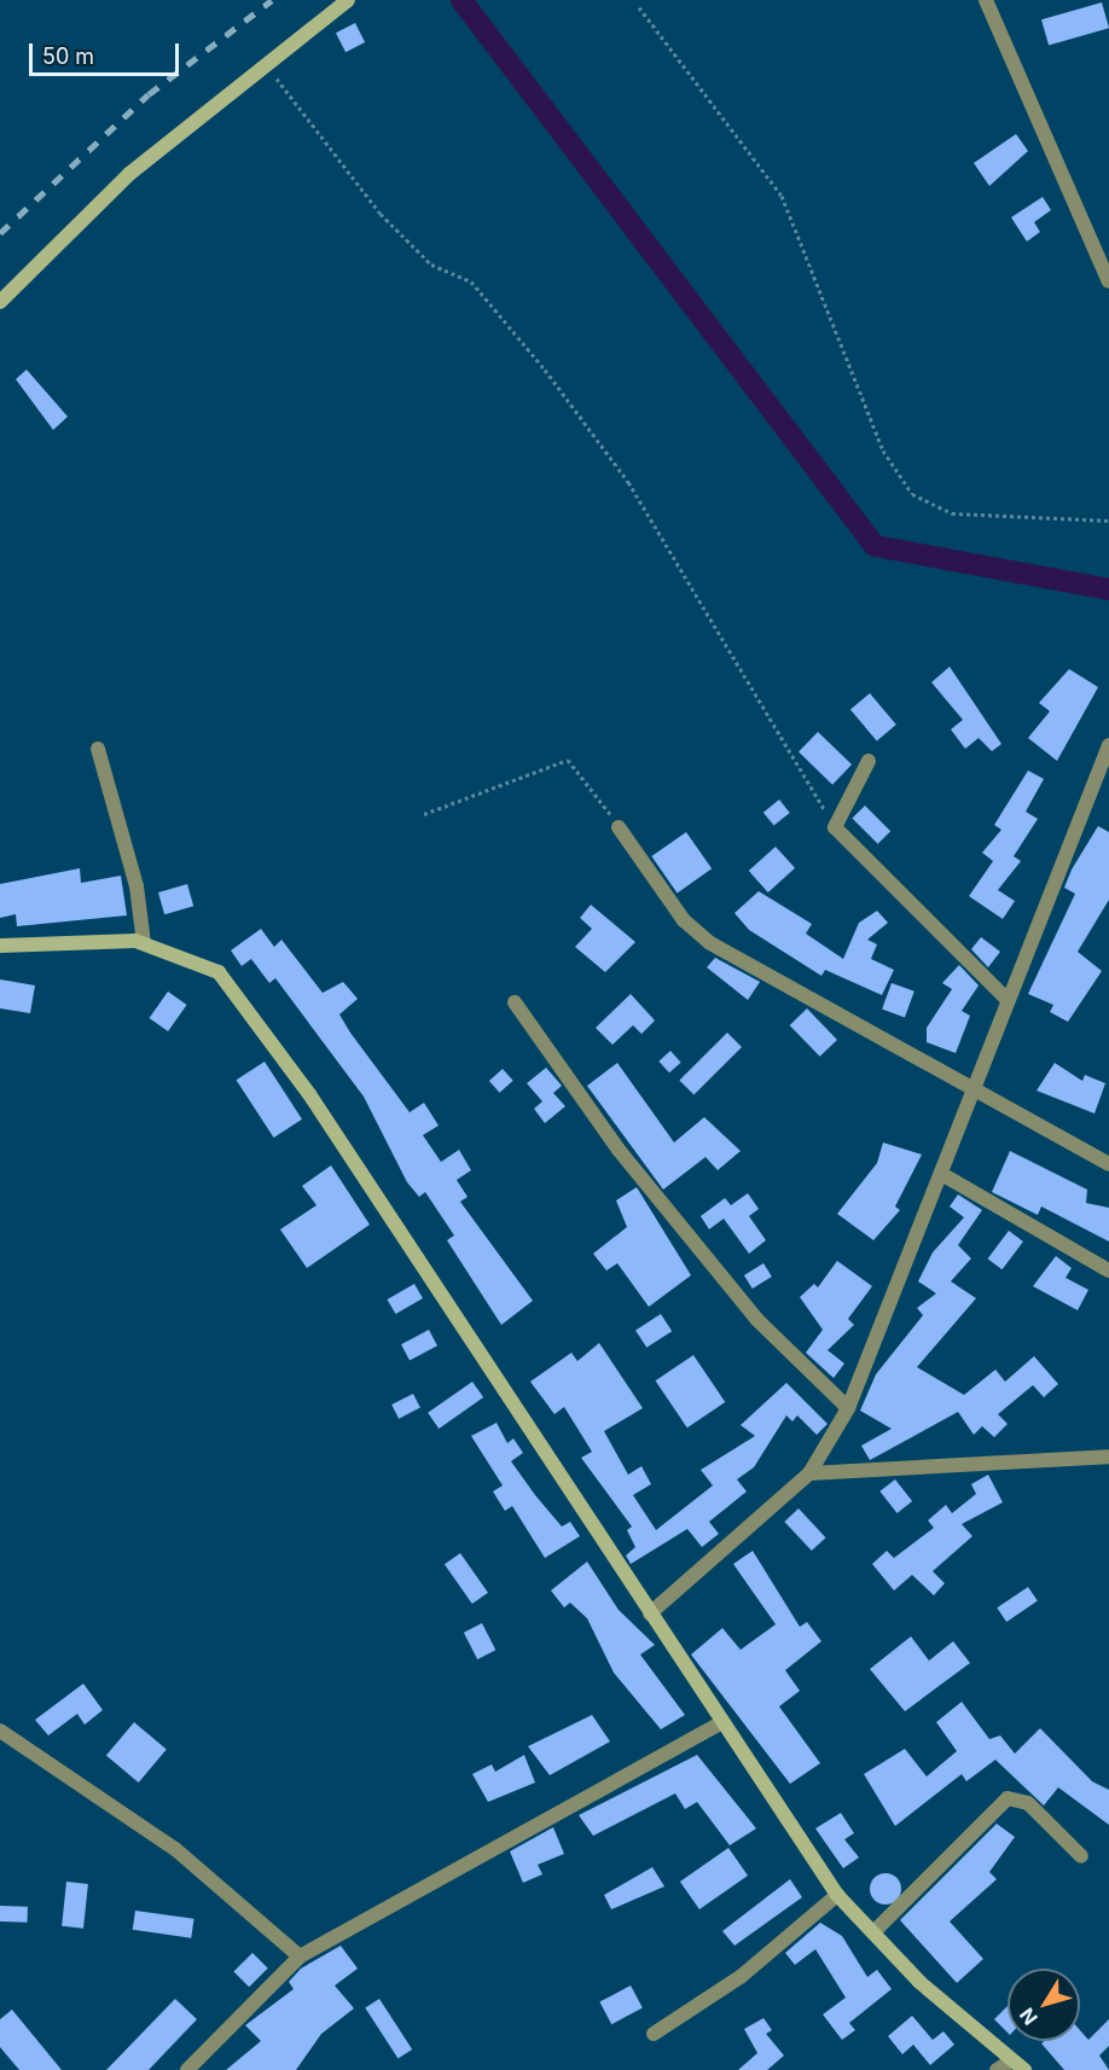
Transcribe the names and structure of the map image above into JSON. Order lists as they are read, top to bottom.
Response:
{
  "scale_bar": "50 m",
  "north": "bottom left"
}
